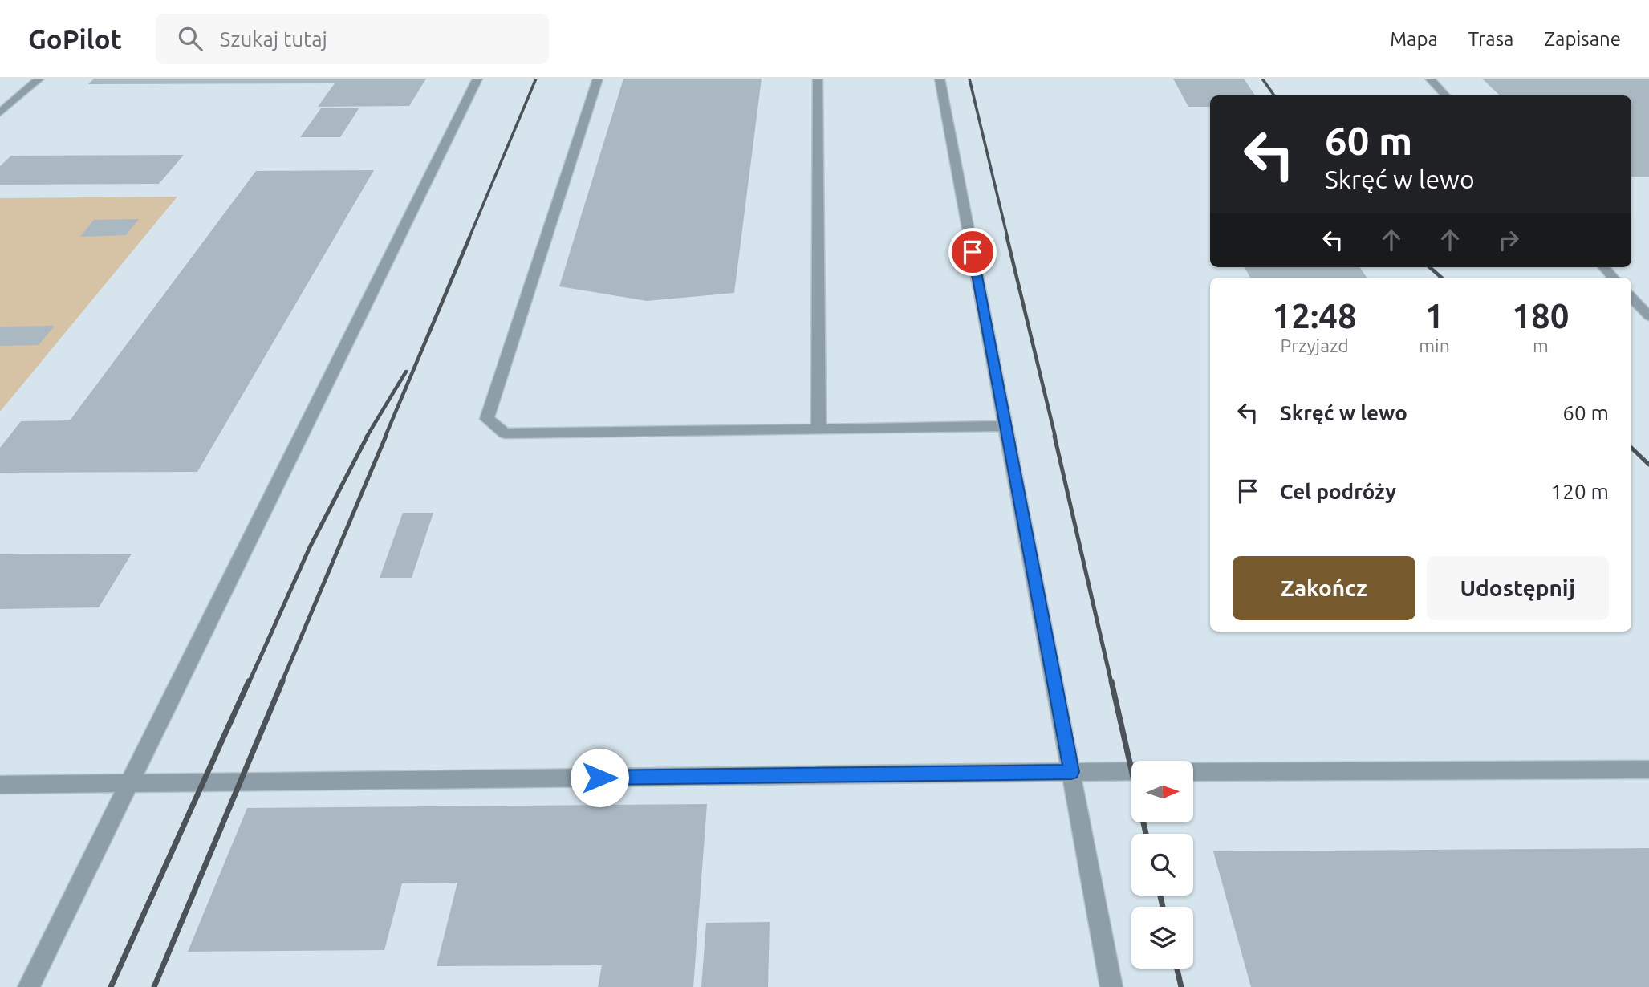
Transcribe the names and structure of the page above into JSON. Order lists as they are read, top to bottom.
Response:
{
  "north": "right",
  "page": {
    "header": "GoPilot",
    "search": "Szukaj tutaj",
    "nav": ["Mapa", "Trasa", "Zapisane"],
    "turn": ["60 m", "Skręć w lewo"],
    "eta": [
      "12:48",
      "Przyjazd",
      "1",
      "min",
      "180",
      "m"
    ],
    "list": [
      {
        "name": "Skręć w lewo",
        "value": "60 m"
      },
      {
        "name": "Cel podróży",
        "value": "120 m"
      }
    ],
    "buttons": ["Zakończ", "Udostępnij"]
  }
}
